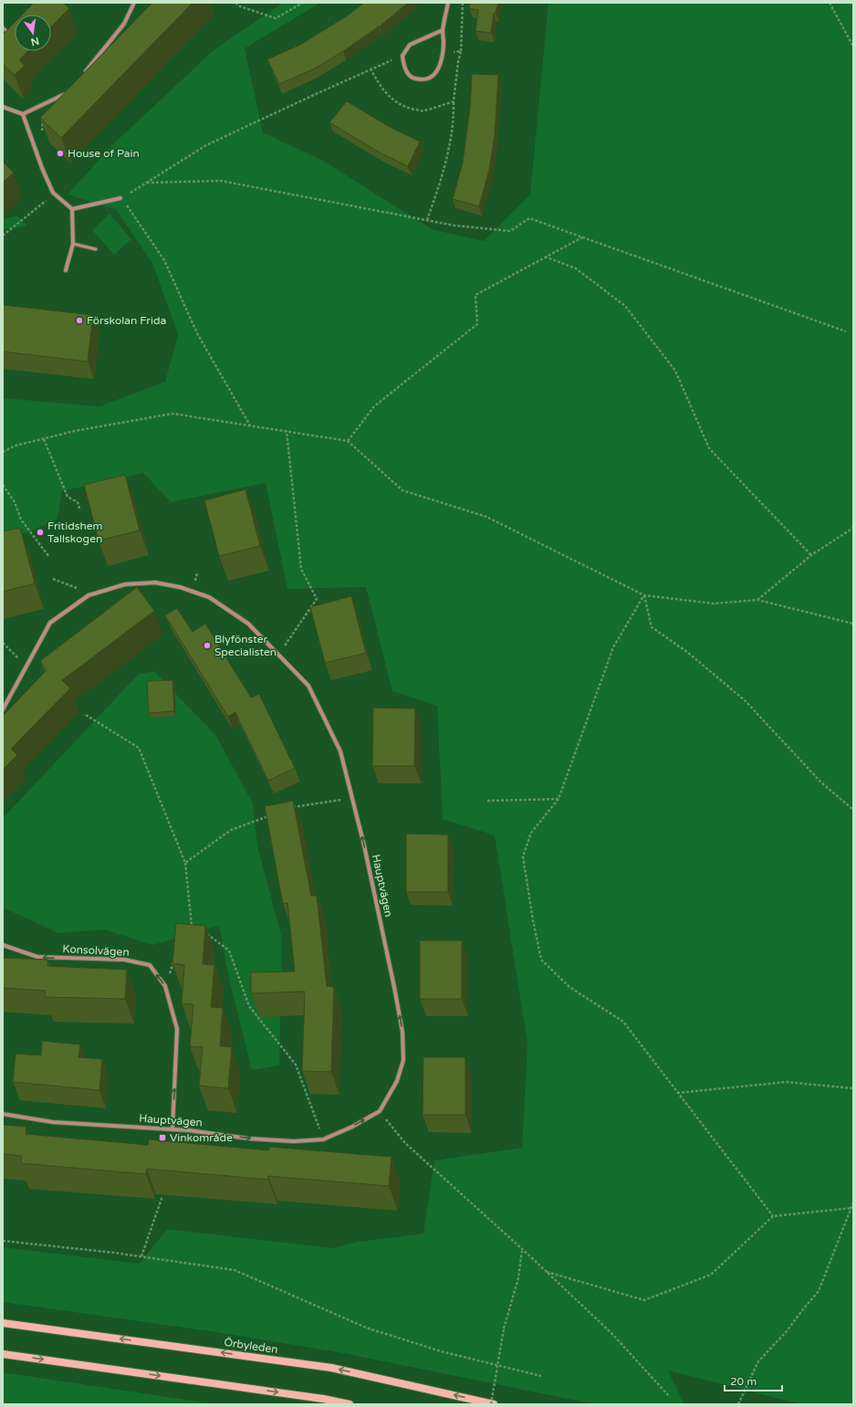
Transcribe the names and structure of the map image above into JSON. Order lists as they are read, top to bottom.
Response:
{
  "streets": {
    "main road": ["Örbyleden"],
    "street": ["Hauptvägen", "Konsolvägen"]
  },
  "crossings": [
    ["Hauptvägen", "Konsolvägen"]
  ],
  "places": {
    "other": [
      "House of Pain",
      "Förskolan Frida",
      "Fritidshem Tallskogen",
      "Blyfönster Specialisten"
    ],
    "transit": ["Vinkområde"]
  },
  "scale_bar": "20 m",
  "north": "bottom"
}
